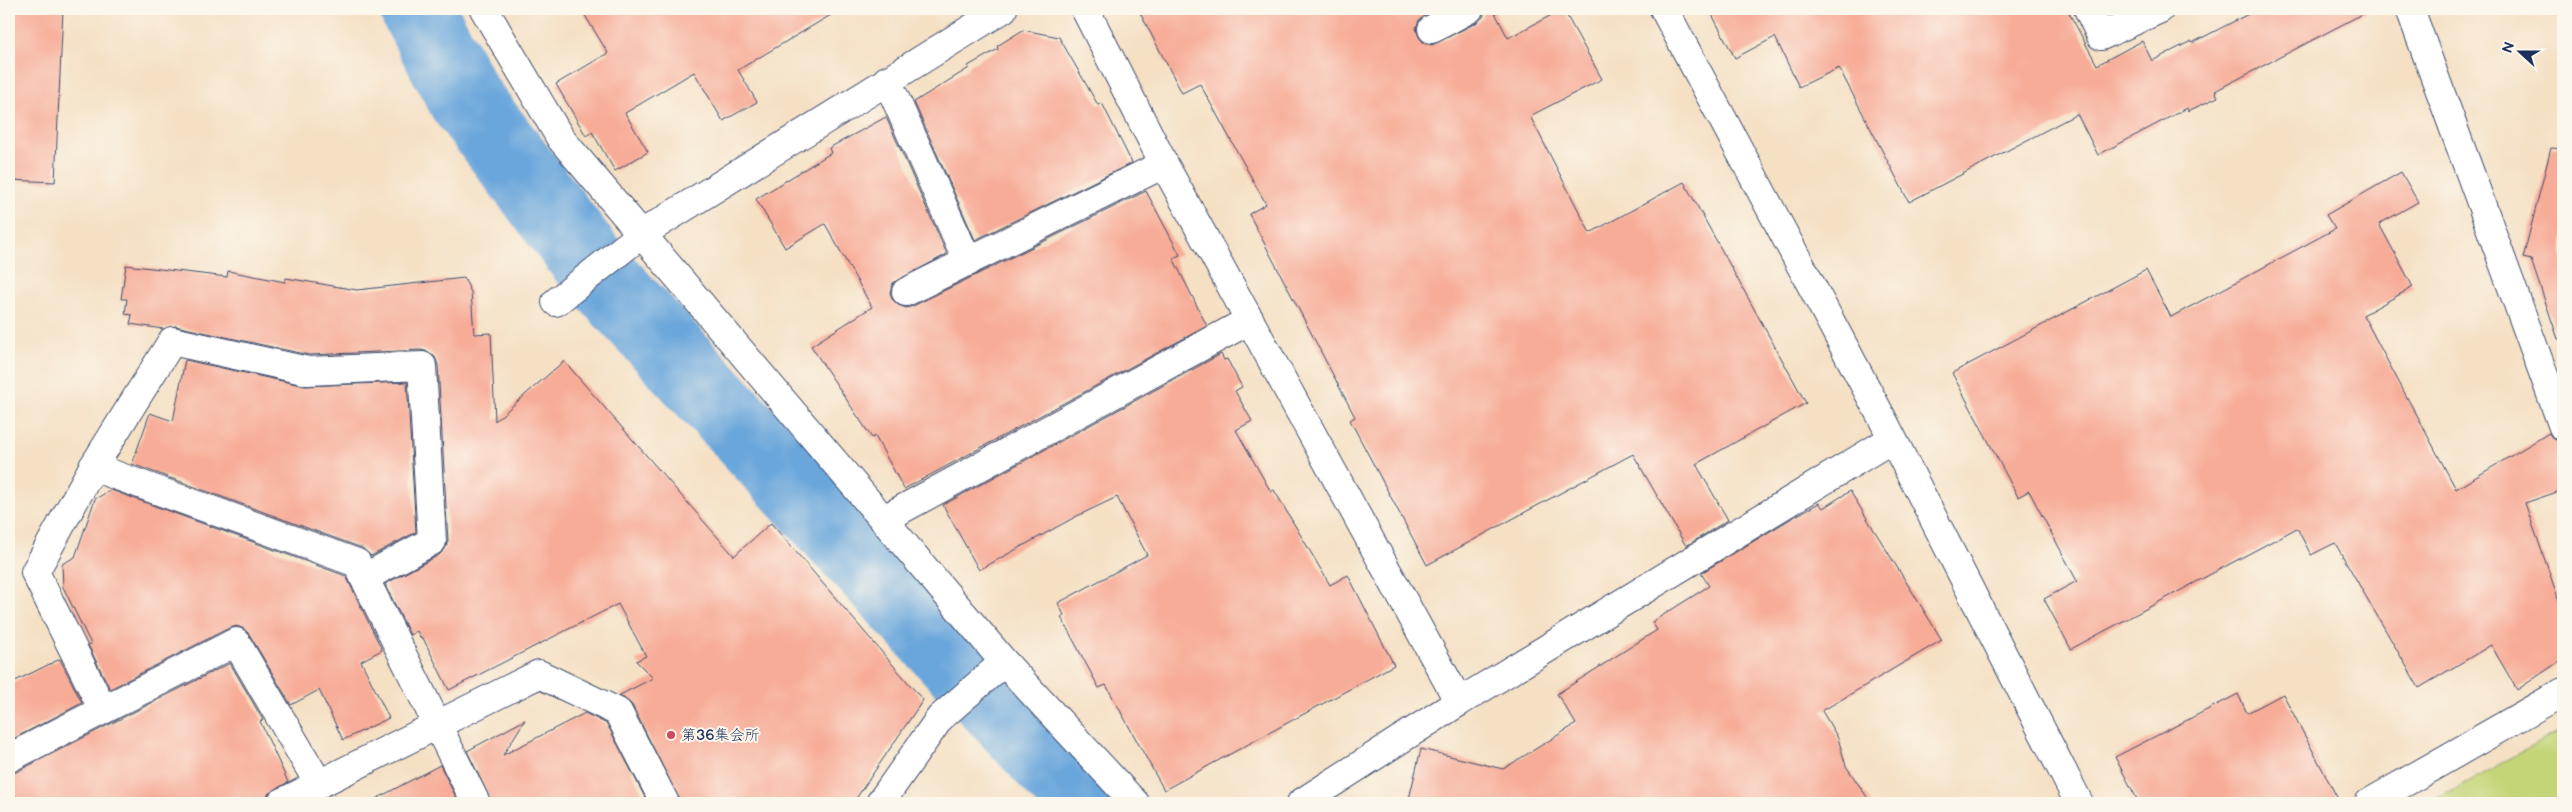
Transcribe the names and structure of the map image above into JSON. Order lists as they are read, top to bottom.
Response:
{
  "places": ["第36集会所"],
  "north": "left"
}
